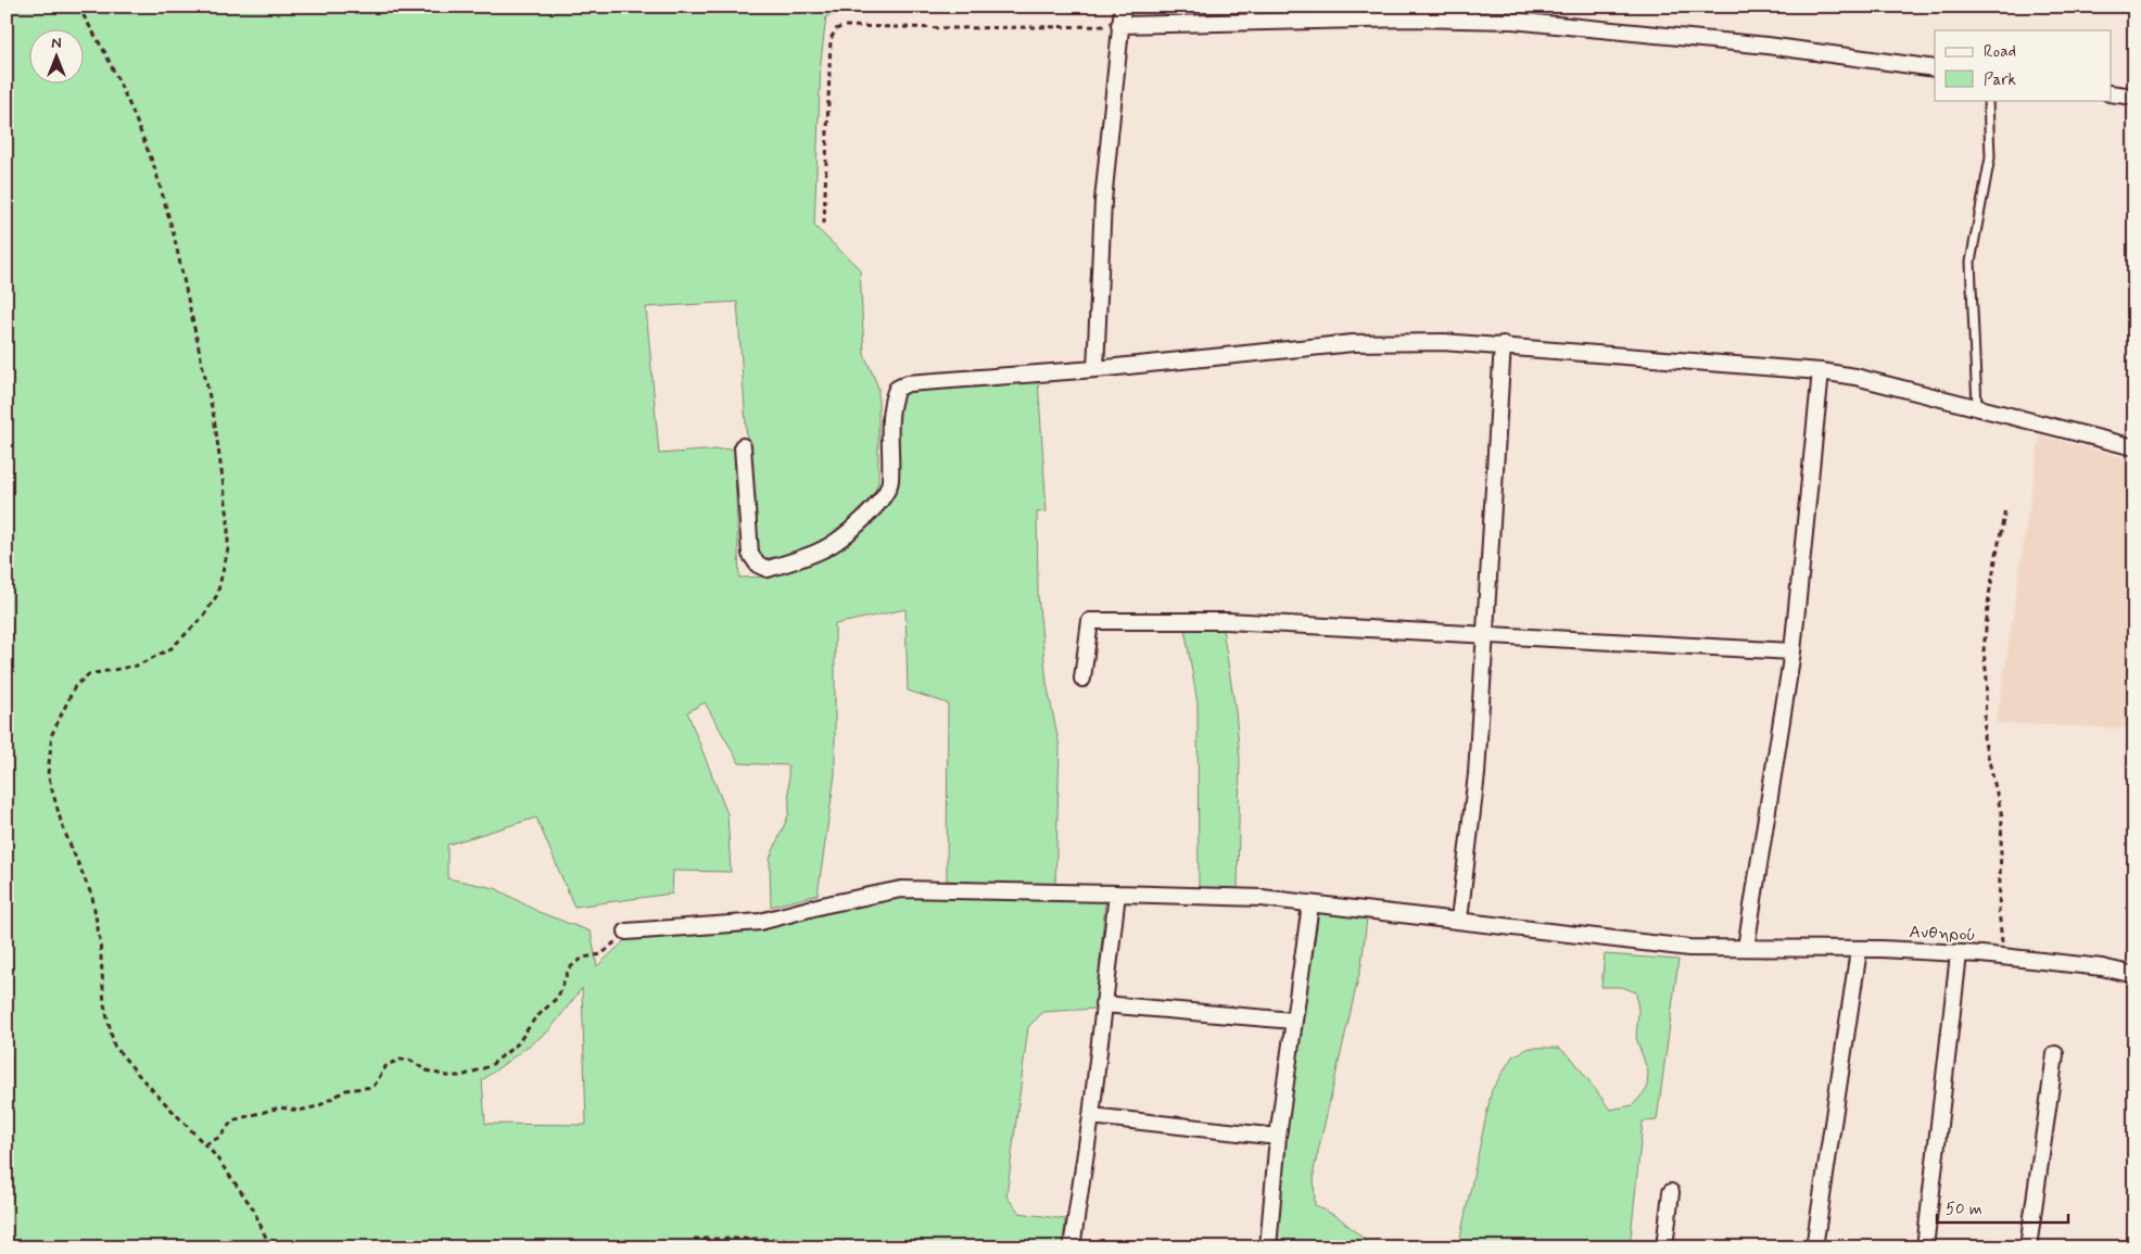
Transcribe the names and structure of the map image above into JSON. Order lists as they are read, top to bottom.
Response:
{
  "streets": {
    "street": ["Ανθηρού"]
  },
  "legend": ["Road", "Park"],
  "scale_bar": "50 m",
  "north": "top"
}
